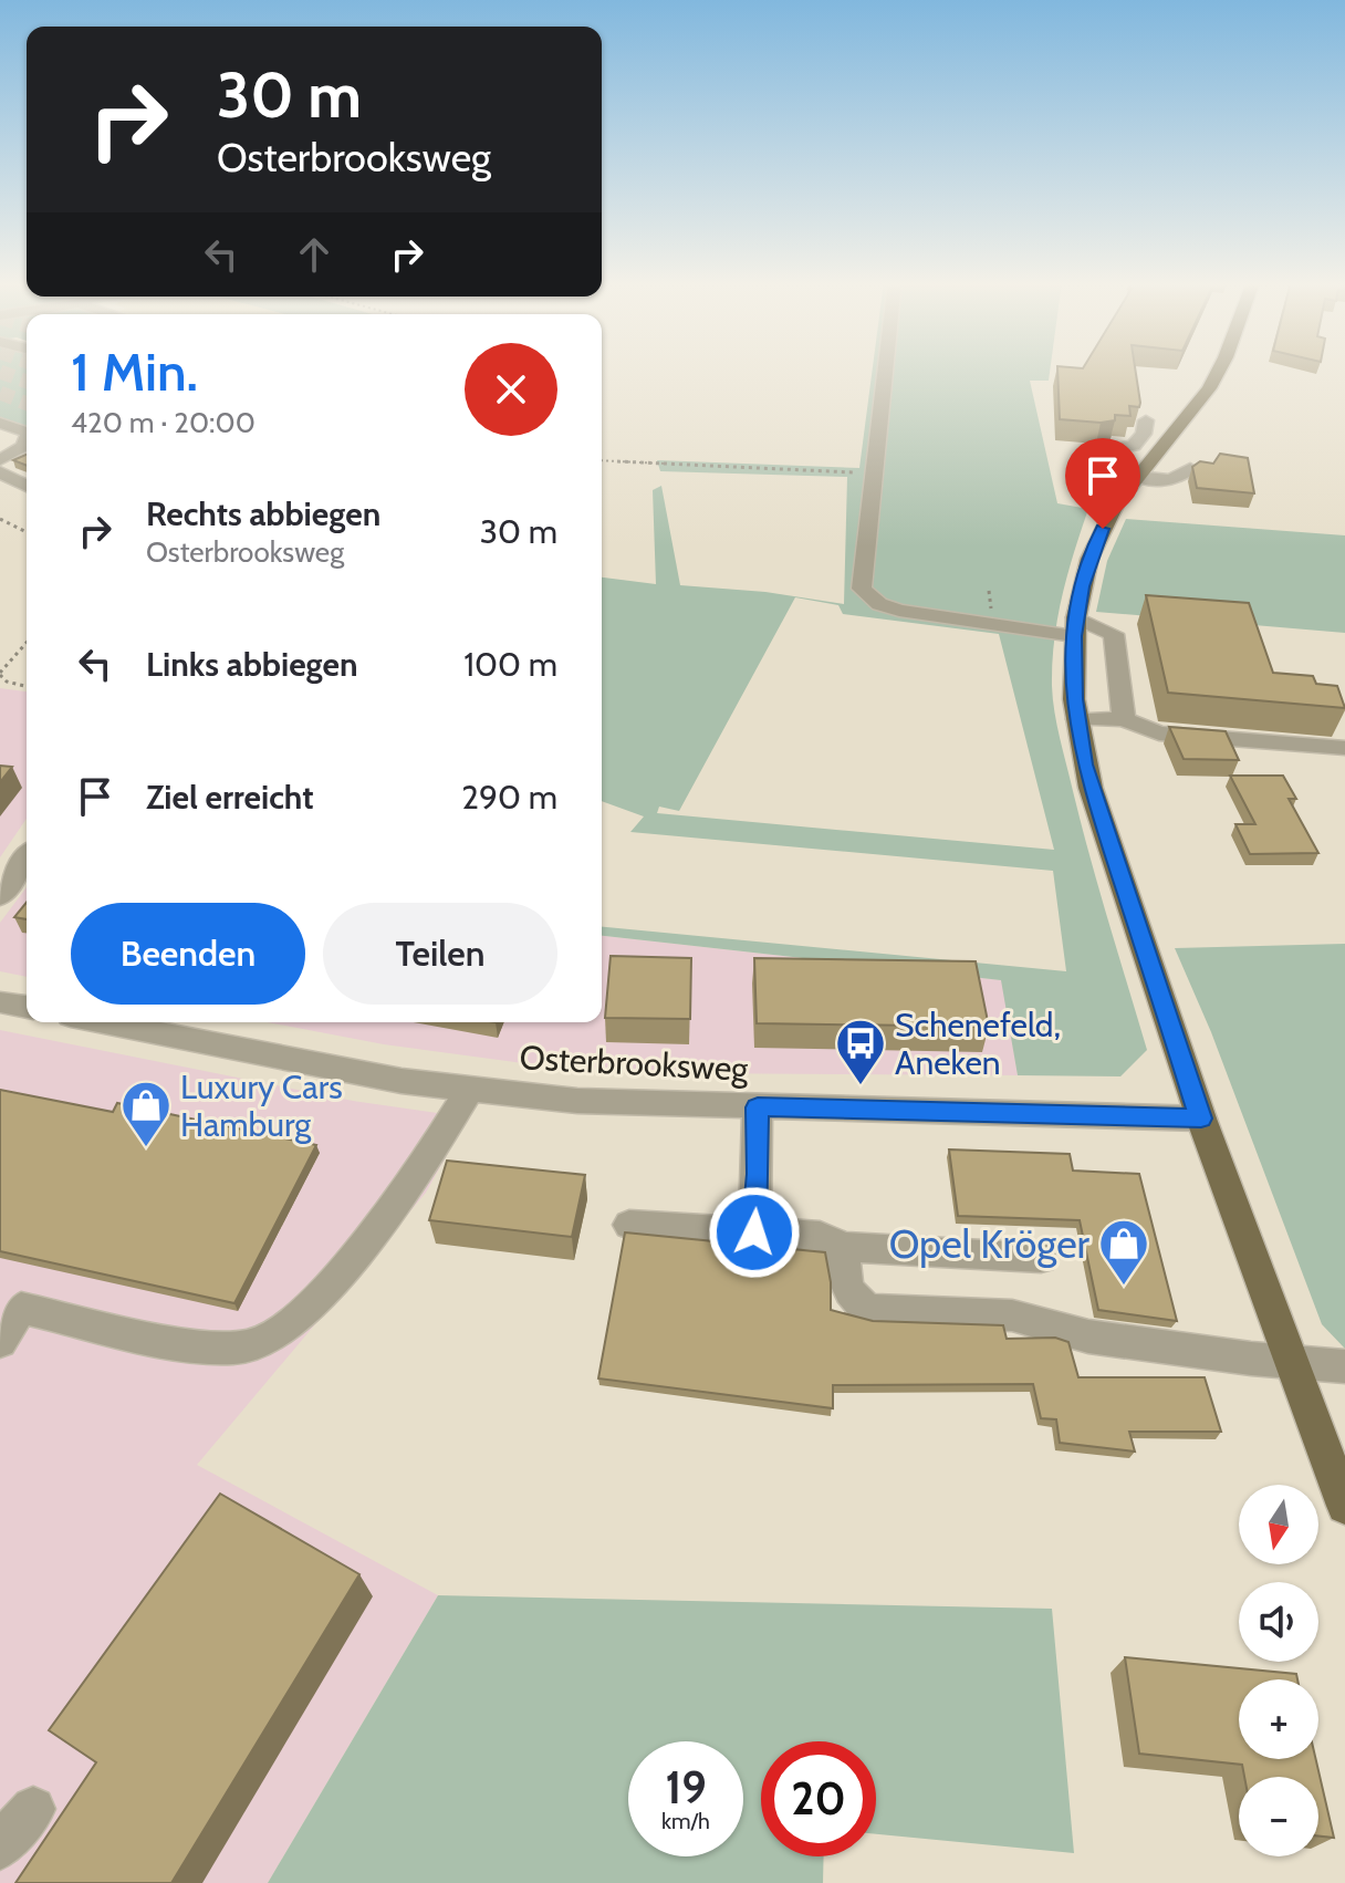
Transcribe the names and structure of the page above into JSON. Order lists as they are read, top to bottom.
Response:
{
  "streets": {
    "street": ["Osterbrooksweg"]
  },
  "places": {
    "bus stop": ["Schenefeld, Aneken"],
    "shop": ["Luxury Cars Hamburg", "Opel Kröger"]
  },
  "north": "bottom",
  "page": {
    "turn": ["30 m", "Osterbrooksweg"],
    "heading": ["1 Min.", "420 m · 20:00"],
    "list": [
      {
        "name": "Rechts abbiegen",
        "note": "Osterbrooksweg",
        "value": "30 m"
      },
      {
        "name": "Links abbiegen",
        "value": "100 m"
      },
      {
        "name": "Ziel erreicht",
        "value": "290 m"
      }
    ],
    "buttons": ["Beenden", "Teilen"],
    "map_buttons": ["+", "−"],
    "speed": "19 km/h",
    "limit": "20"
  }
}
